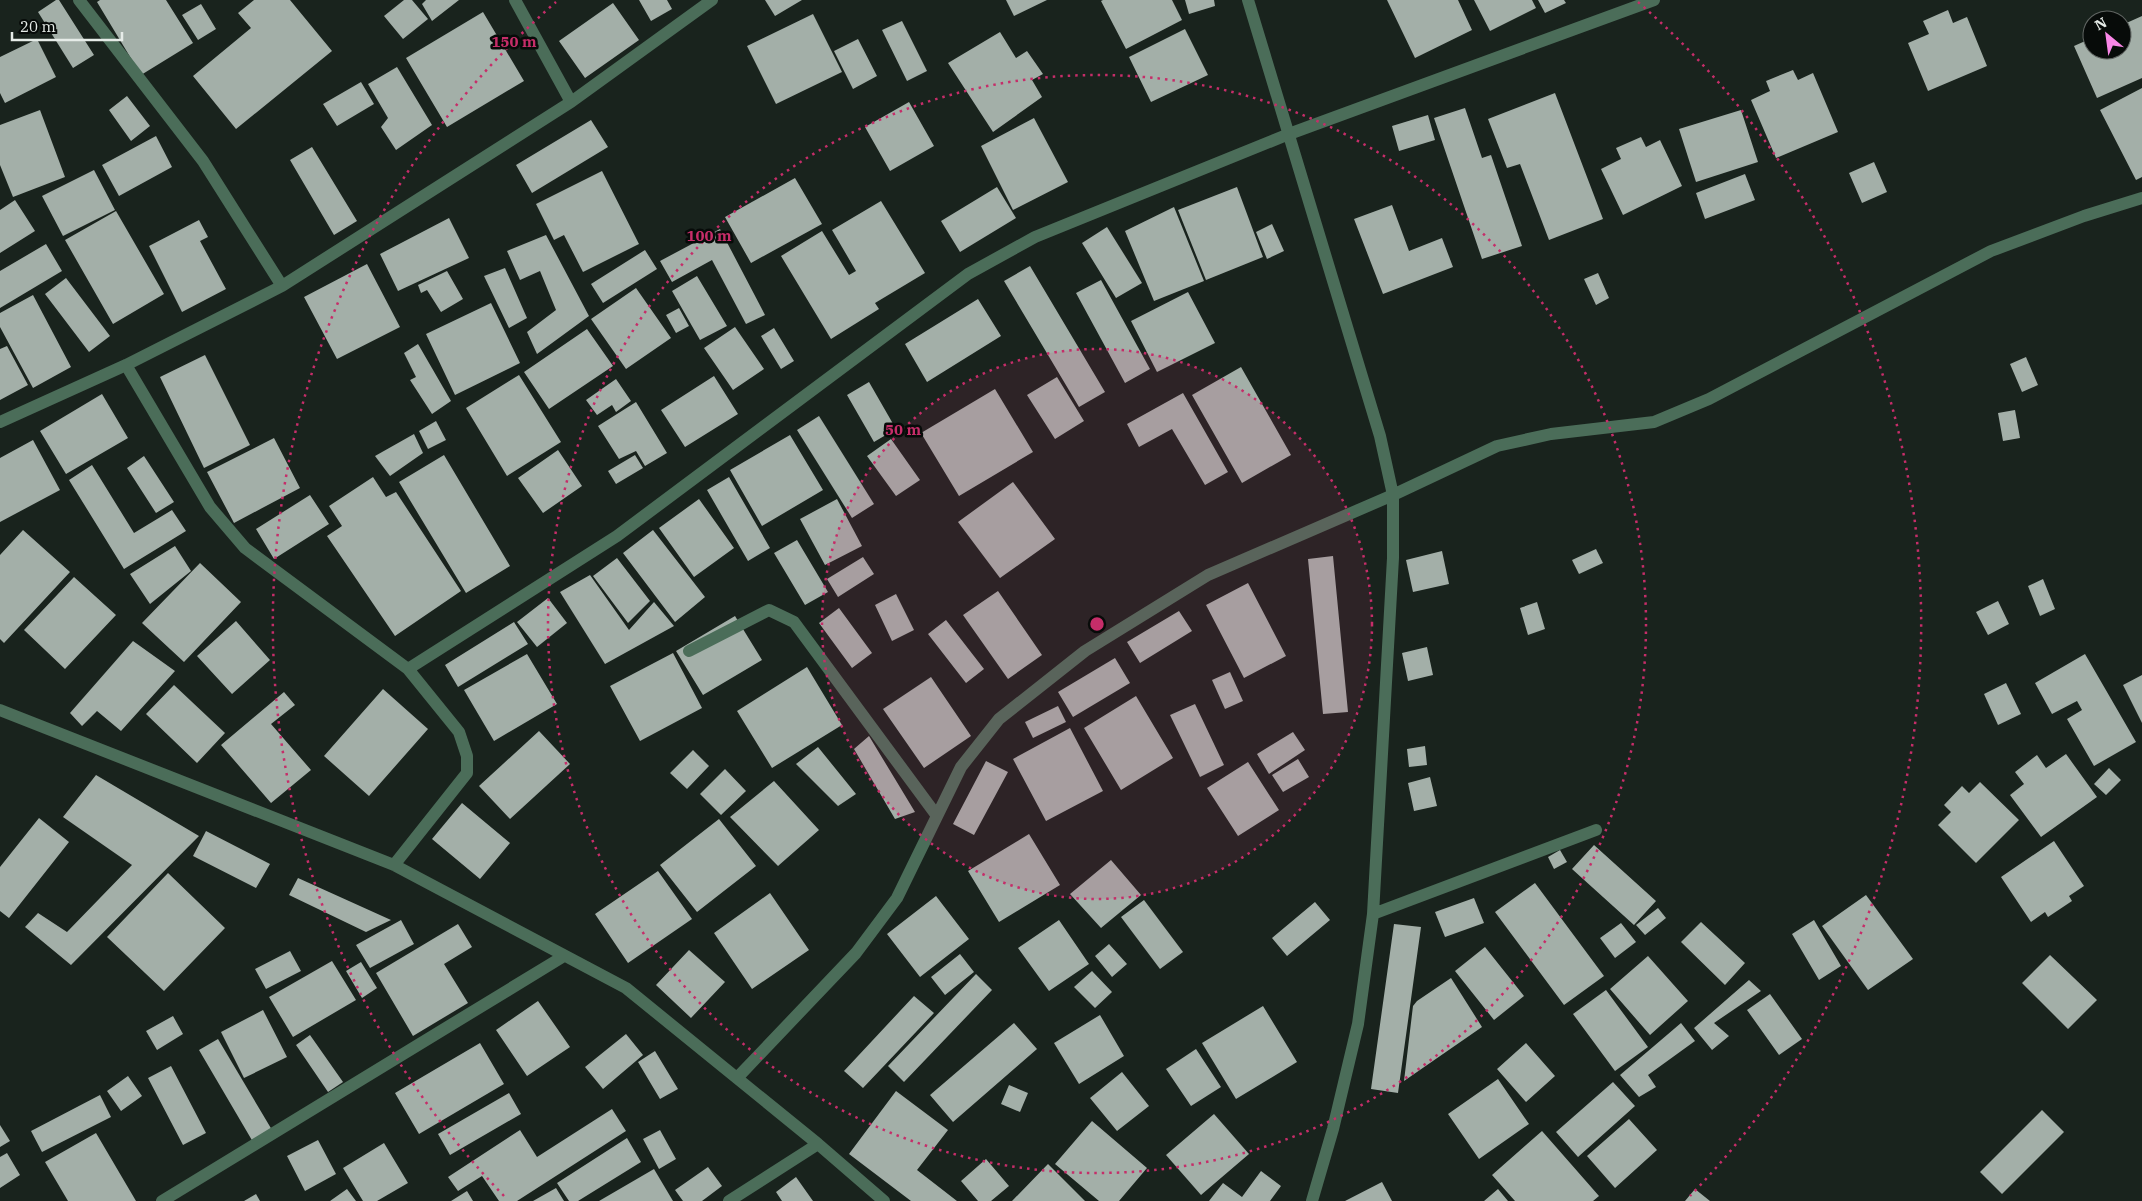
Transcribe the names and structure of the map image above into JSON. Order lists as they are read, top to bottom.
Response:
{
  "scale_bar": "20 m",
  "north": "top left",
  "rings": ["150 m", "100 m", "50 m"]
}
